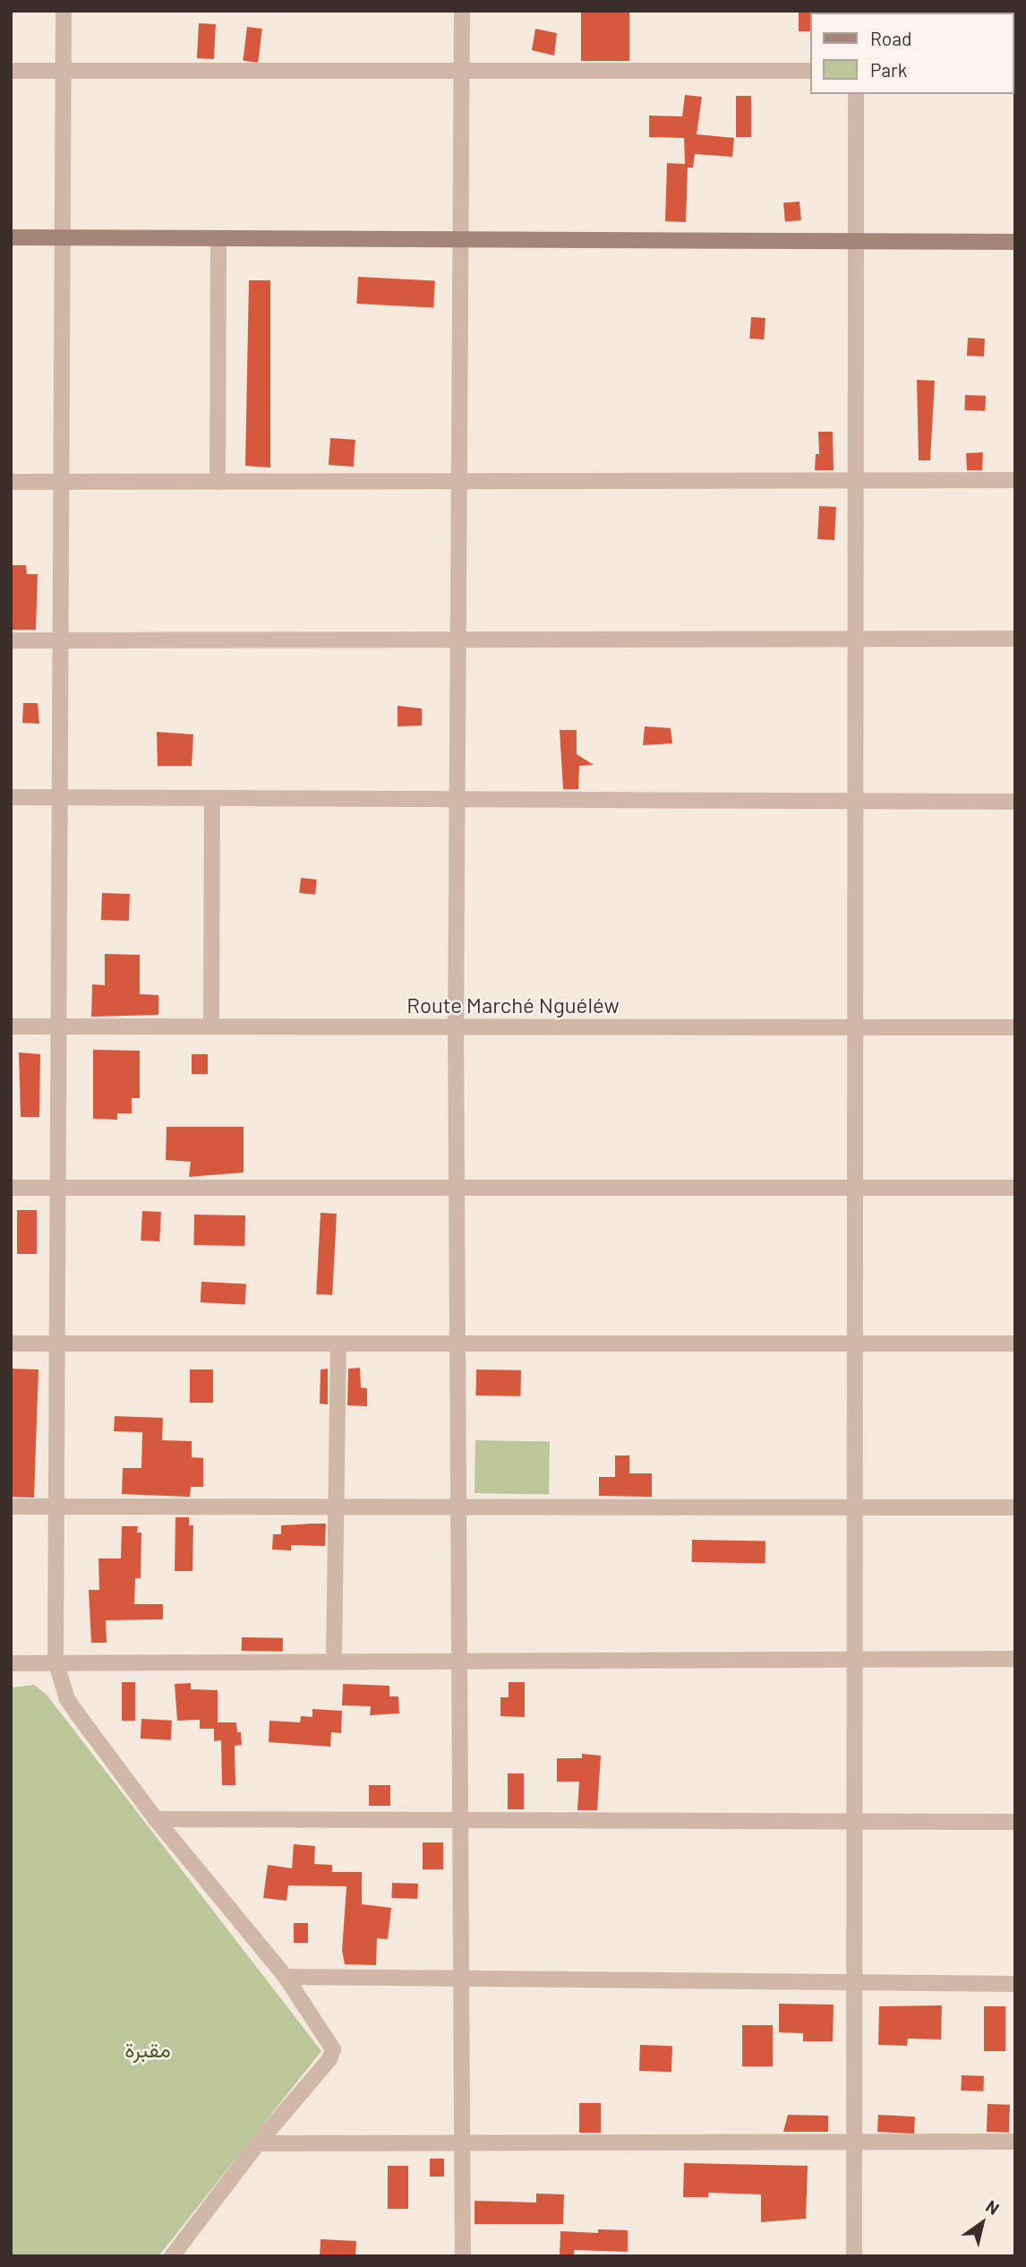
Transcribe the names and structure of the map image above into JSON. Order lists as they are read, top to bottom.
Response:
{
  "streets": {
    "street": ["Route Marché Nguéléw"]
  },
  "parks": ["مقبرة"],
  "legend": ["Road", "Park"],
  "north": "top right"
}
